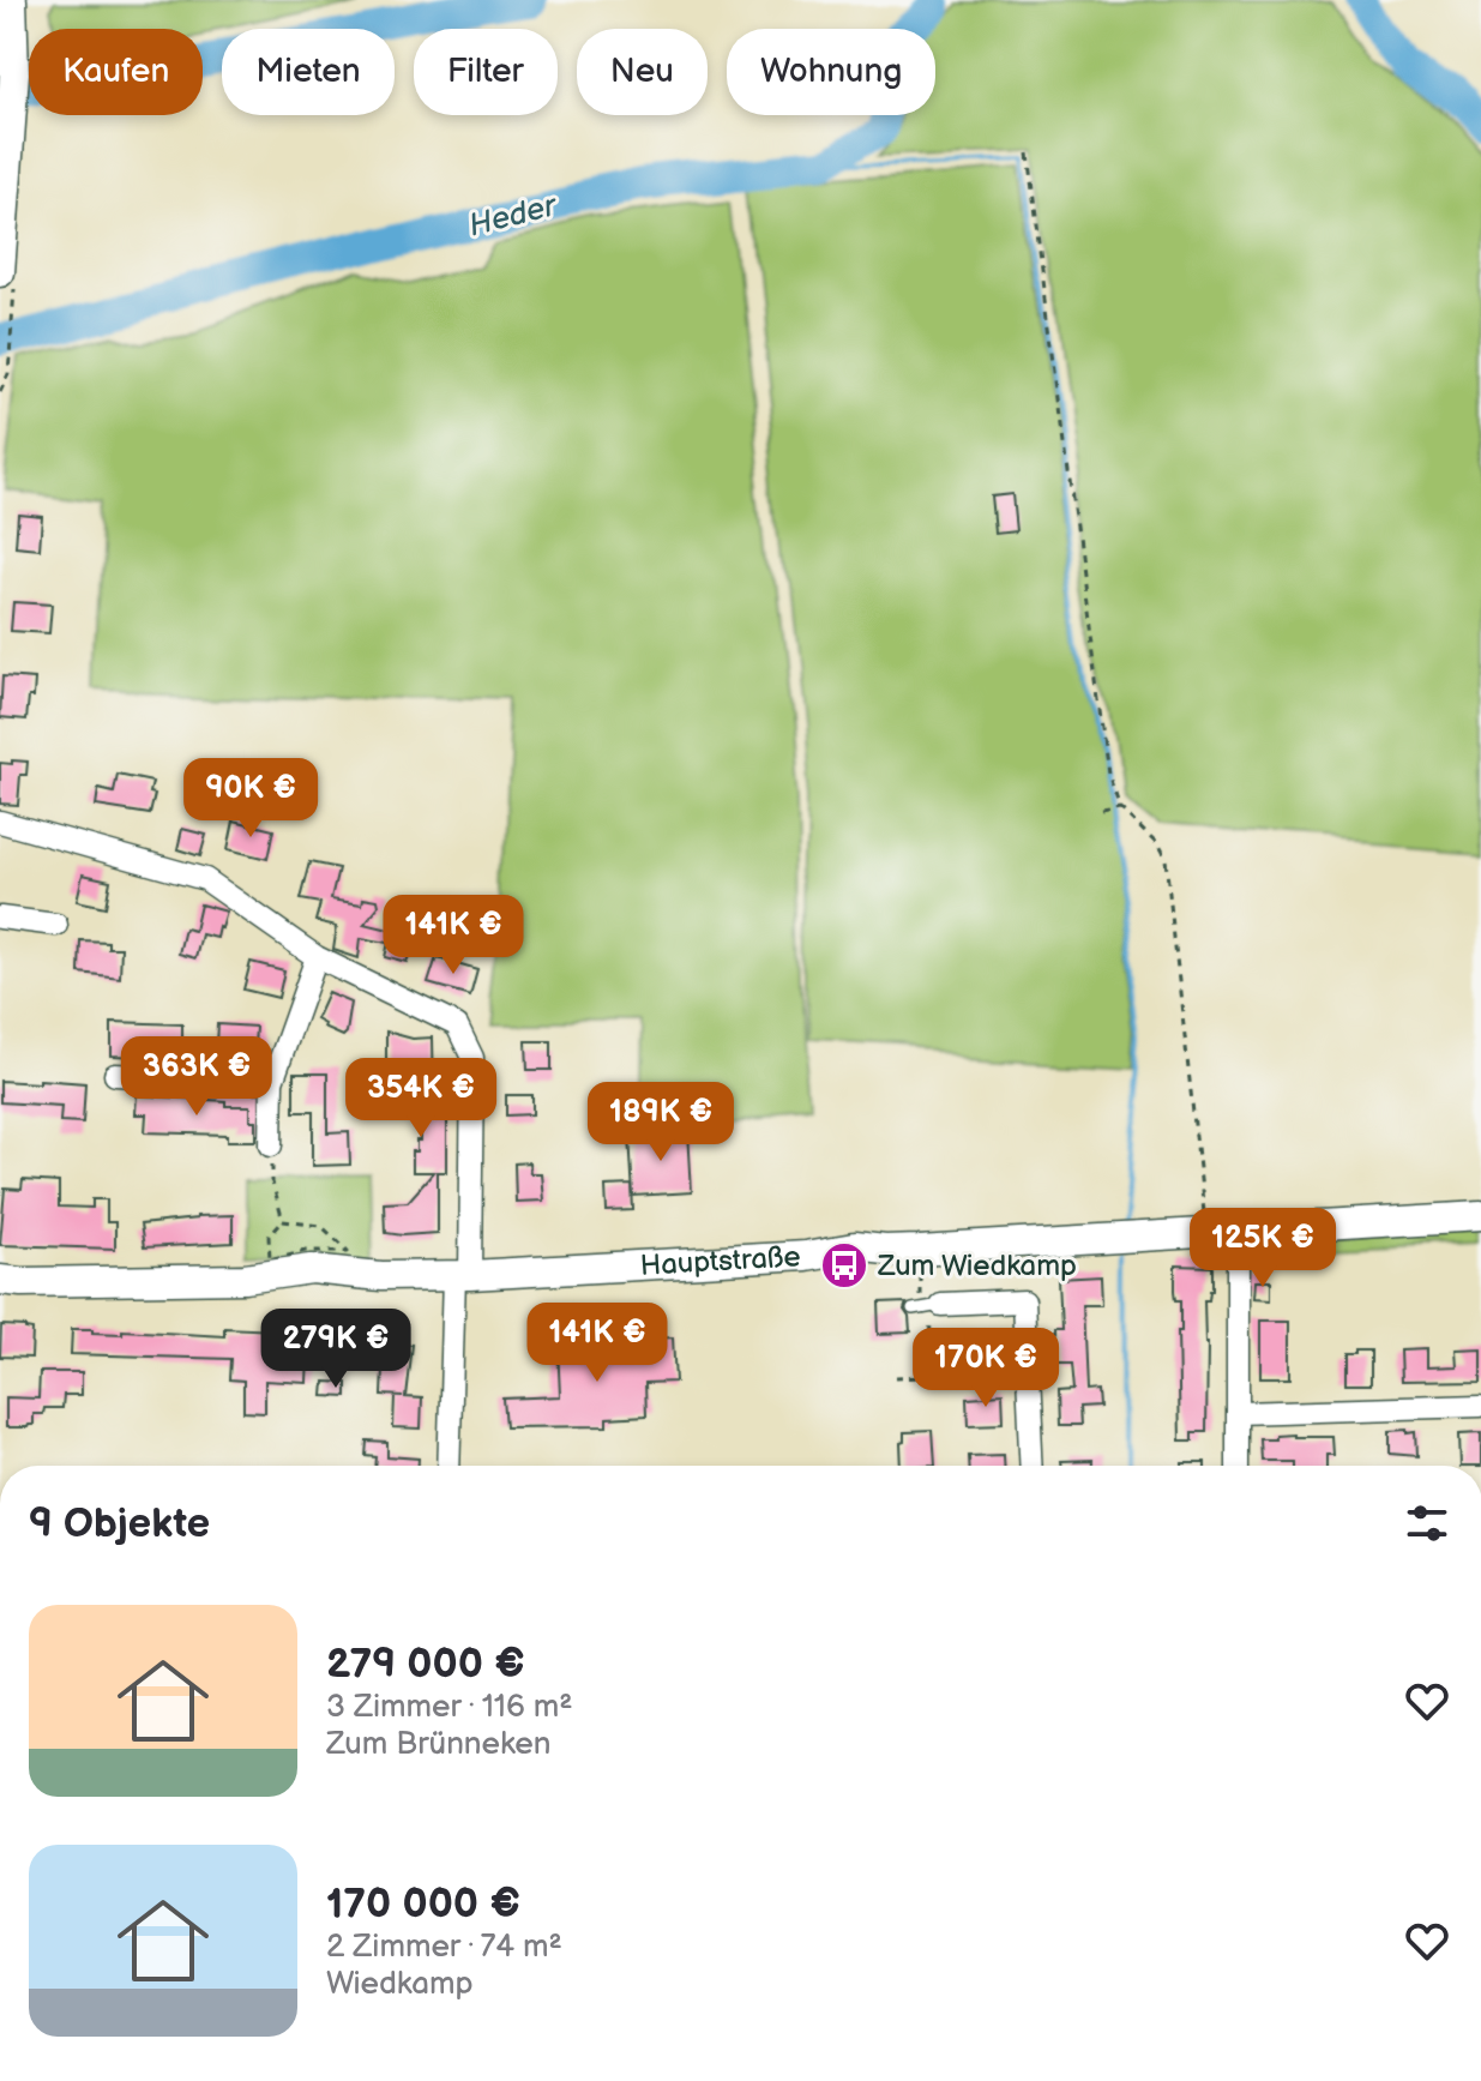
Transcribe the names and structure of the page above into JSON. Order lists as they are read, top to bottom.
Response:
{
  "streets": {
    "main road": ["Hauptstraße"]
  },
  "water": ["Heder"],
  "places": {
    "bus stop": ["Zum Wiedkamp"]
  },
  "page": {
    "chip": [
      "Kaufen",
      "Mieten",
      "Filter",
      "Neu",
      "Wohnung"
    ],
    "price": [
      "90K €",
      "141K €",
      "363K €",
      "354K €",
      "189K €",
      "125K €",
      "141K €",
      "279K €",
      "170K €"
    ],
    "heading": "9 Objekte",
    "list": [
      {
        "name": "279 000 €",
        "note": "3 Zimmer · 116 m² · Zum Brünneken"
      },
      {
        "name": "170 000 €",
        "note": "2 Zimmer · 74 m² · Wiedkamp"
      }
    ]
  }
}
